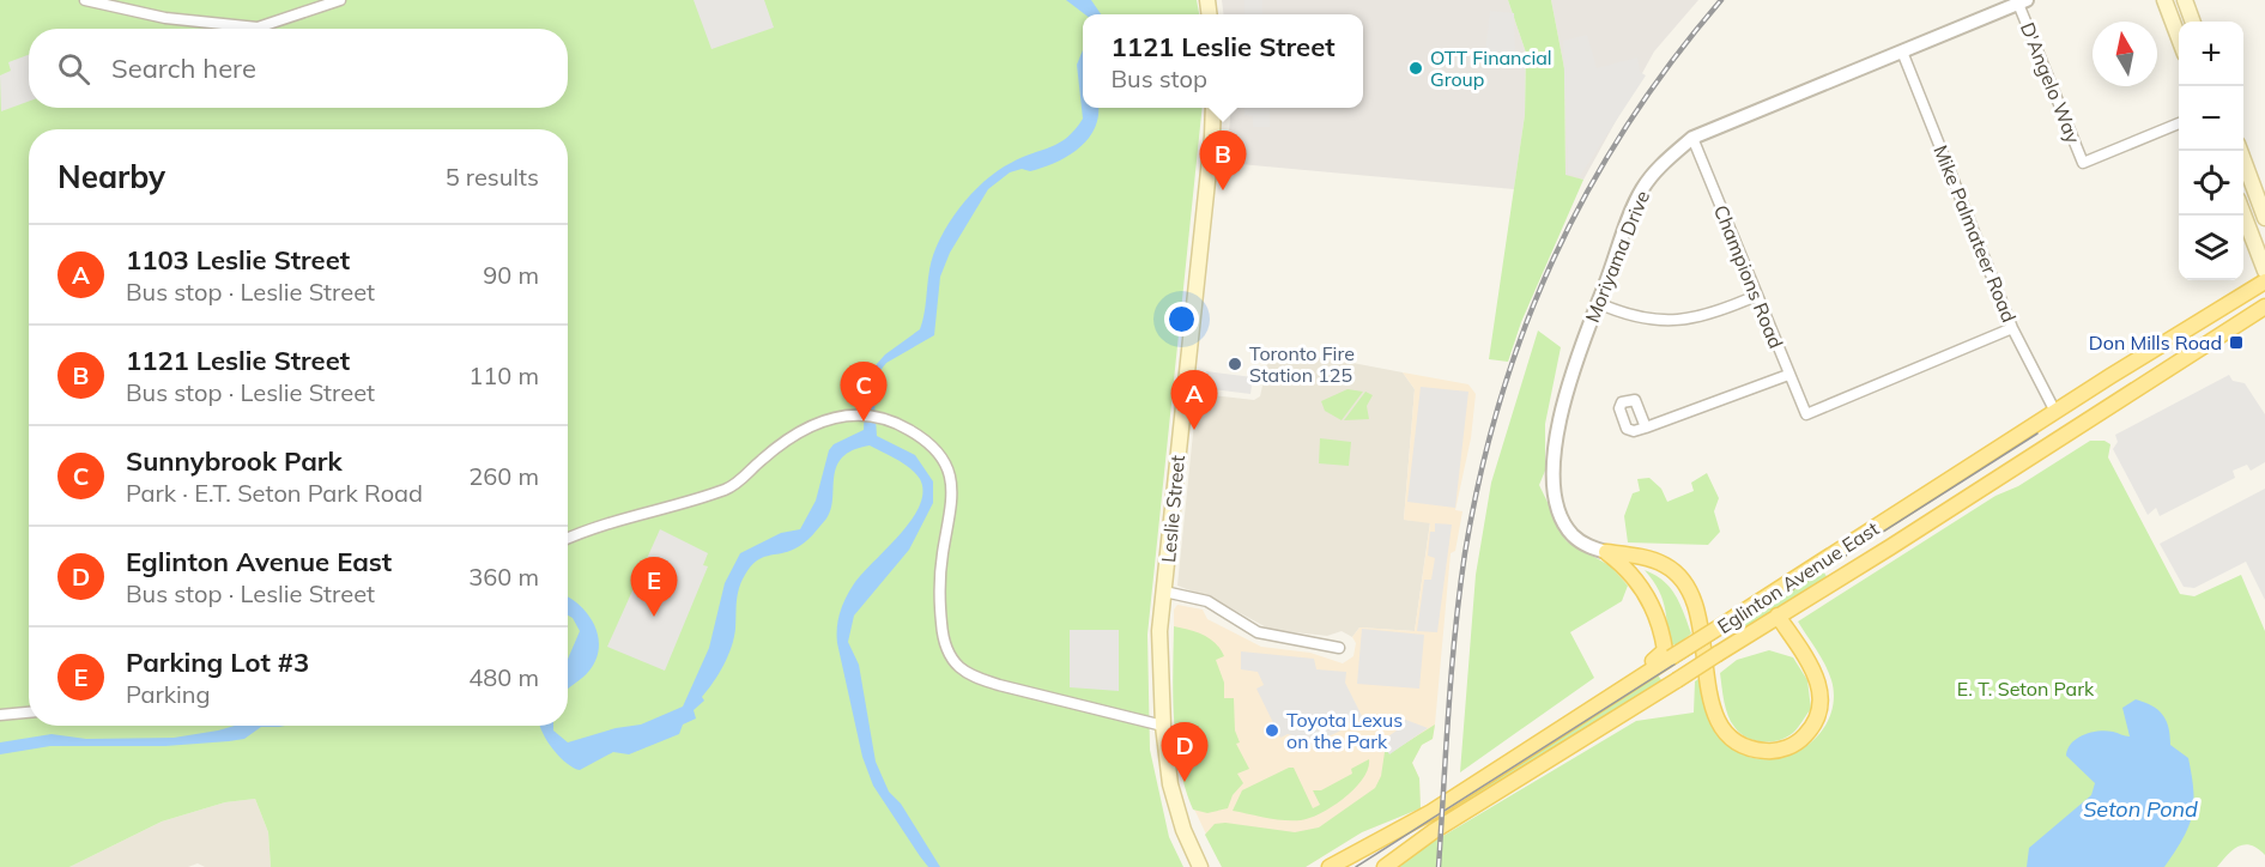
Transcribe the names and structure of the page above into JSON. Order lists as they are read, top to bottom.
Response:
{
  "streets": {
    "main road": ["Leslie Street", "Eglinton Avenue East"],
    "street": [
      "D'Angelo Way",
      "Mike Palmateer Road",
      "Moriyama Drive",
      "Champions Road"
    ]
  },
  "crossings": [
    ["D'Angelo Way", "Moriyama Drive"],
    ["Mike Palmateer Road", "Moriyama Drive"],
    ["Mike Palmateer Road", "Champions Road"],
    ["Mike Palmateer Road", "Eglinton Avenue East"],
    ["Moriyama Drive", "Champions Road"]
  ],
  "water": ["Seton Pond"],
  "parks": ["E. T. Seton Park"],
  "places": {
    "other": ["OTT Financial Group", "Toronto Fire Station 125", "Toyota Lexus on the Park"],
    "transit": ["Don Mills Road"]
  },
  "north": "top",
  "page": {
    "popup": ["1121 Leslie Street", "Bus stop"],
    "map_buttons": ["+", "−"],
    "search": "Search here",
    "heading": ["Nearby", "5 results"],
    "pins": [
      "B",
      "C",
      "A",
      "E",
      "D"
    ],
    "list": [
      {
        "mark": "A",
        "name": "1103 Leslie Street",
        "note": "Bus stop · Leslie Street",
        "value": "90 m"
      },
      {
        "mark": "B",
        "name": "1121 Leslie Street",
        "note": "Bus stop · Leslie Street",
        "value": "110 m"
      },
      {
        "mark": "C",
        "name": "Sunnybrook Park",
        "note": "Park · E.T. Seton Park Road",
        "value": "260 m"
      },
      {
        "mark": "D",
        "name": "Eglinton Avenue East",
        "note": "Bus stop · Leslie Street",
        "value": "360 m"
      },
      {
        "mark": "E",
        "name": "Parking Lot #3",
        "note": "Parking",
        "value": "480 m"
      }
    ]
  }
}
